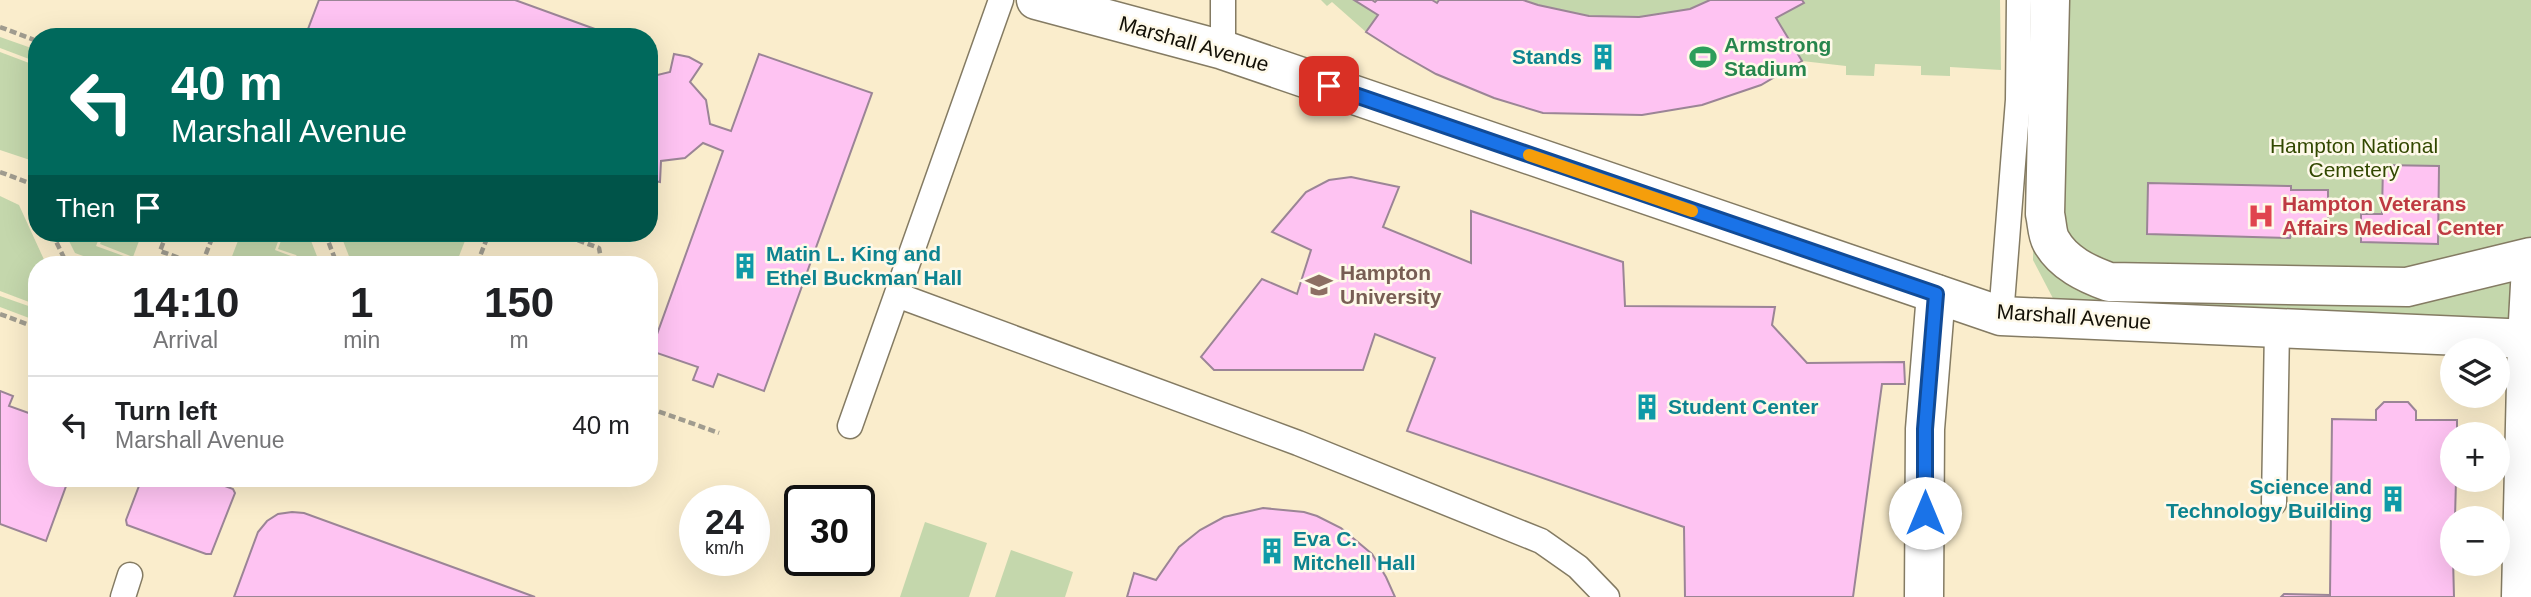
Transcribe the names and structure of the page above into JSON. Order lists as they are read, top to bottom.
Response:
{
  "streets": {
    "street": ["Marshall Avenue"]
  },
  "parks": ["Hampton National Cemetery"],
  "places": {
    "building": [
      "Stands",
      "Matin L. King and Ethel Buckman Hall",
      "Student Center",
      "Science and Technology Building",
      "Eva C. Mitchell Hall"
    ],
    "sports": ["Armstrong Stadium"],
    "hospital": ["Hampton Veterans Affairs Medical Center"],
    "school or university": ["Hampton University"]
  },
  "page": {
    "turn": ["40 m", "Marshall Avenue"],
    "then": "Then",
    "eta": [
      "14:10",
      "Arrival",
      "1",
      "min",
      "150",
      "m"
    ],
    "map_buttons": ["+", "−"],
    "list": [
      {
        "name": "Turn left",
        "note": "Marshall Avenue",
        "value": "40 m"
      }
    ],
    "speed": "24 km/h",
    "limit": "30"
  }
}
